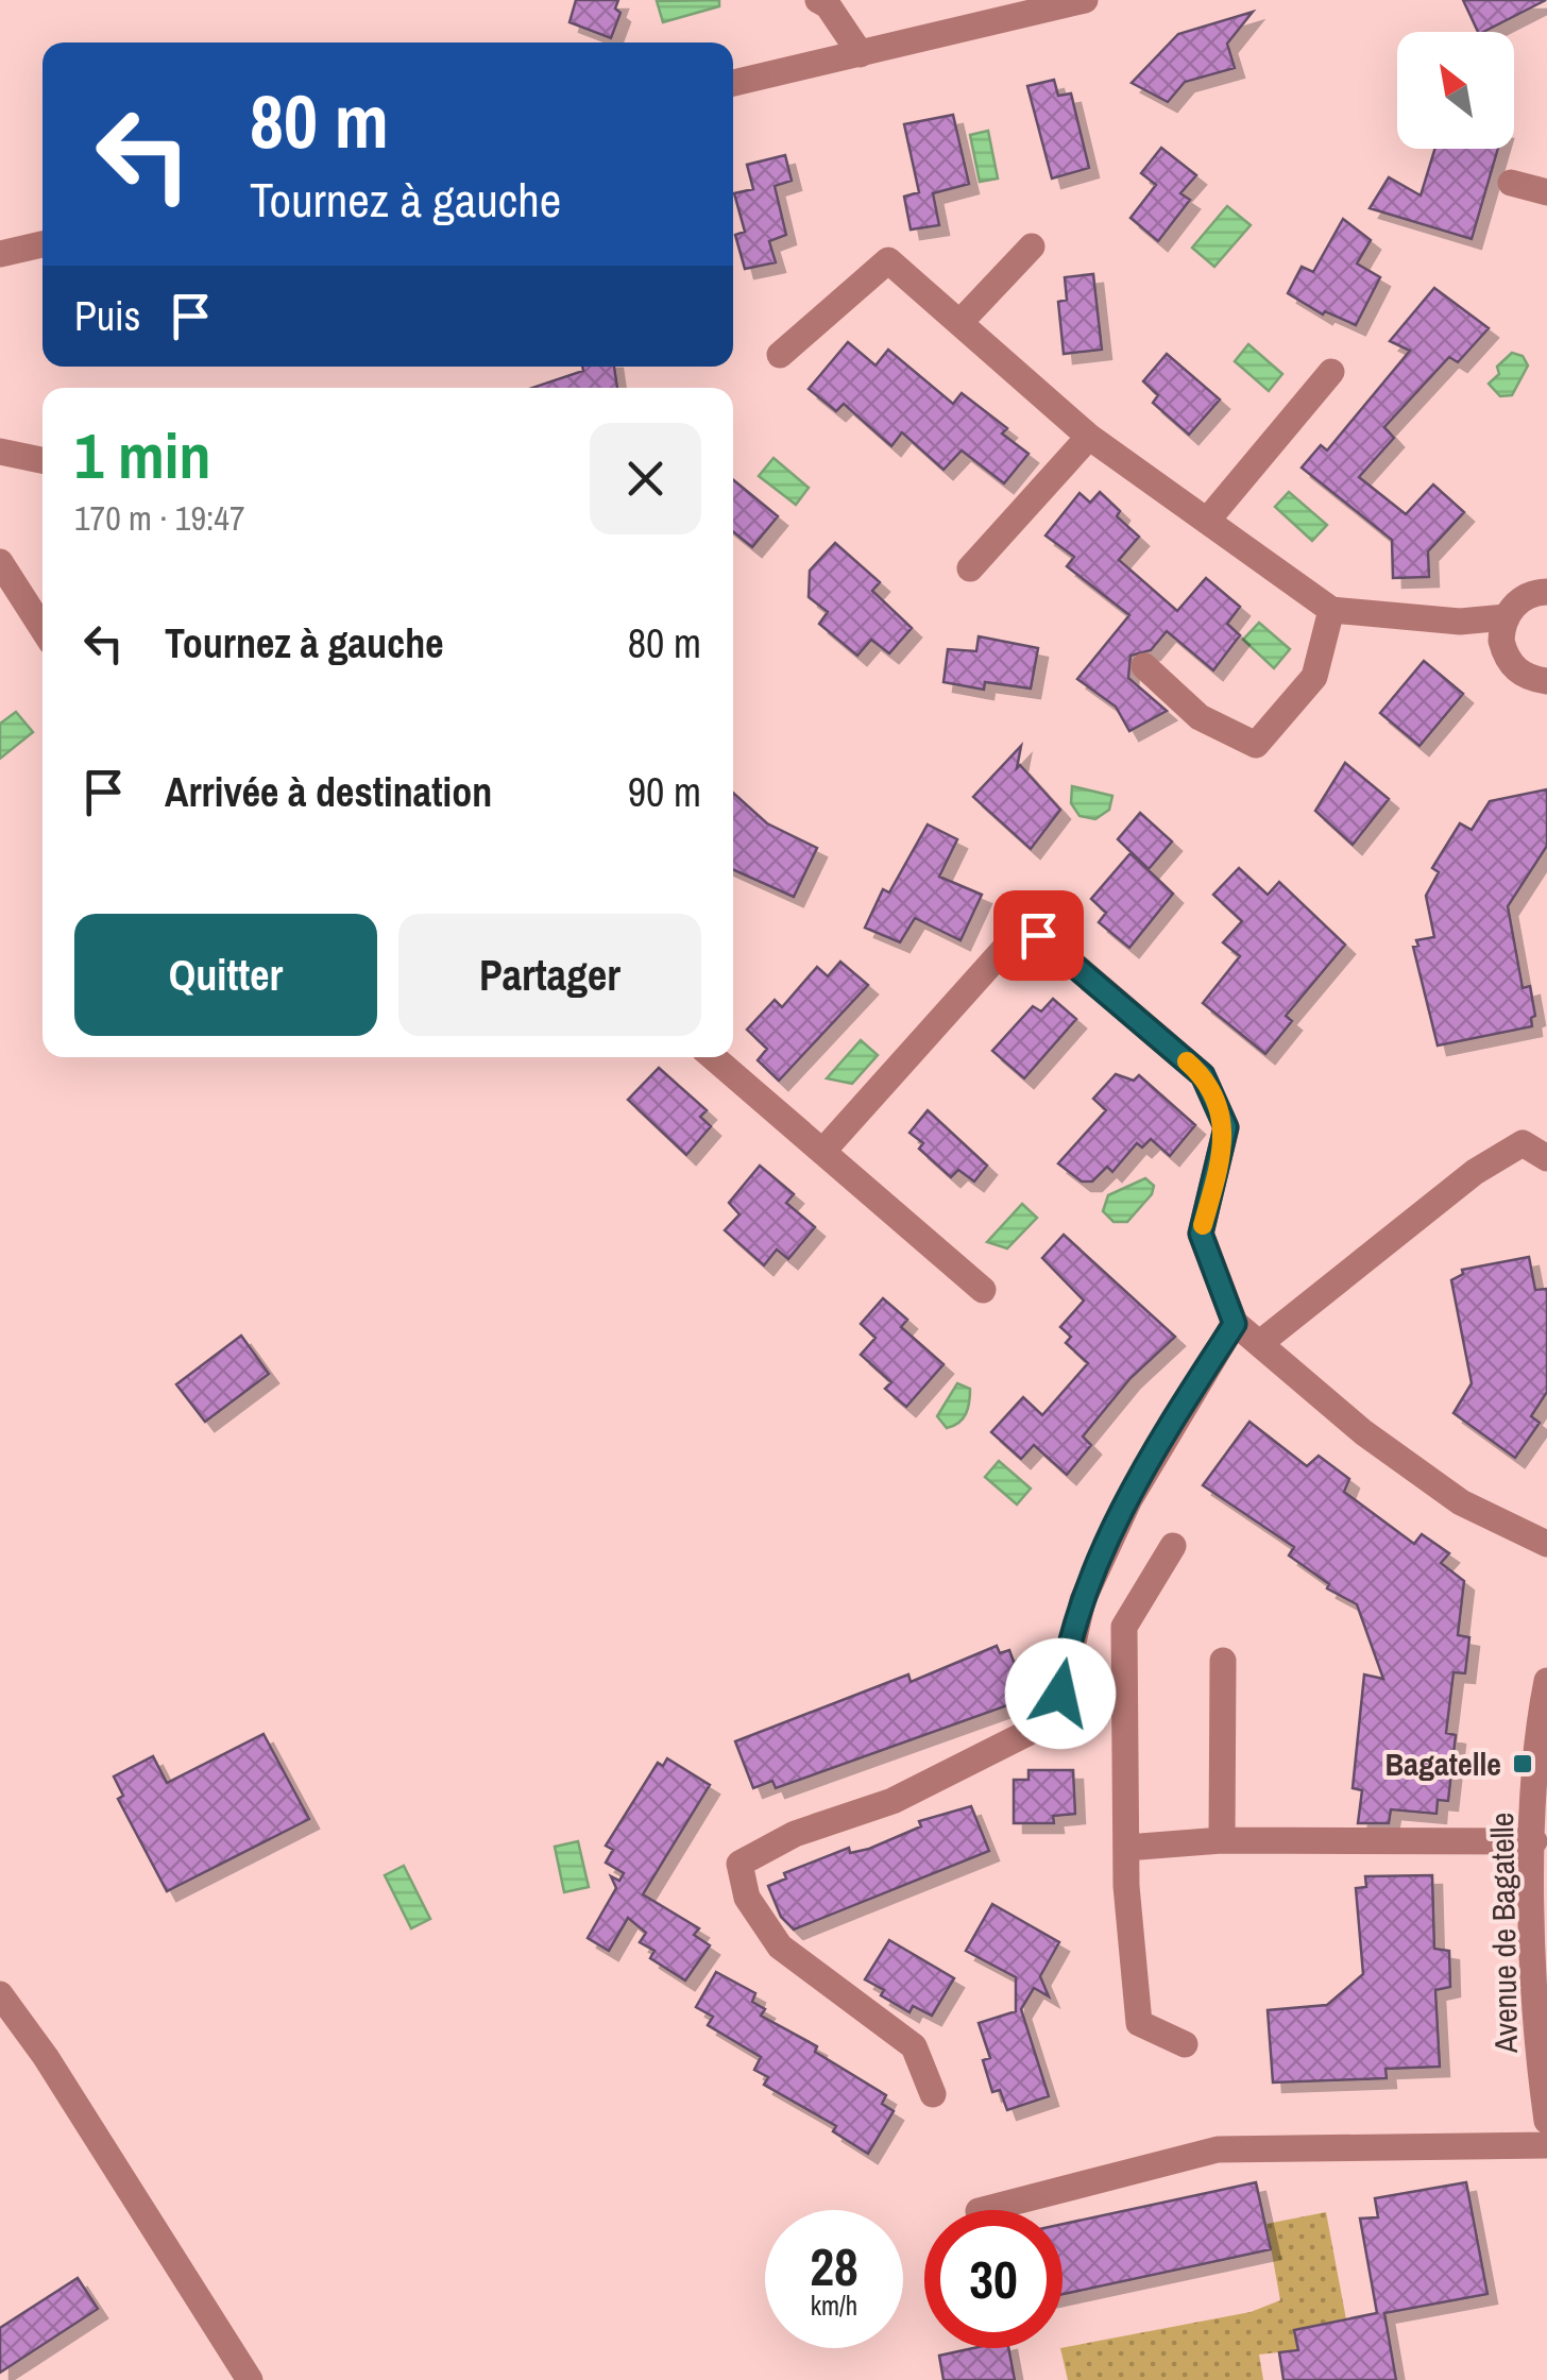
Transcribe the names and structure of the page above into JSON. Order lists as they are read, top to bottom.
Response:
{
  "streets": {
    "street": ["Avenue de Bagatelle"]
  },
  "places": {
    "transit": ["Bagatelle"]
  },
  "north": "top left",
  "page": {
    "turn": ["80 m", "Tournez à gauche"],
    "then": "Puis",
    "heading": ["1 min", "170 m · 19:47"],
    "list": [
      {
        "name": "Tournez à gauche",
        "value": "80 m"
      },
      {
        "name": "Arrivée à destination",
        "value": "90 m"
      }
    ],
    "buttons": ["Quitter", "Partager"],
    "speed": "28 km/h",
    "limit": "30"
  }
}
